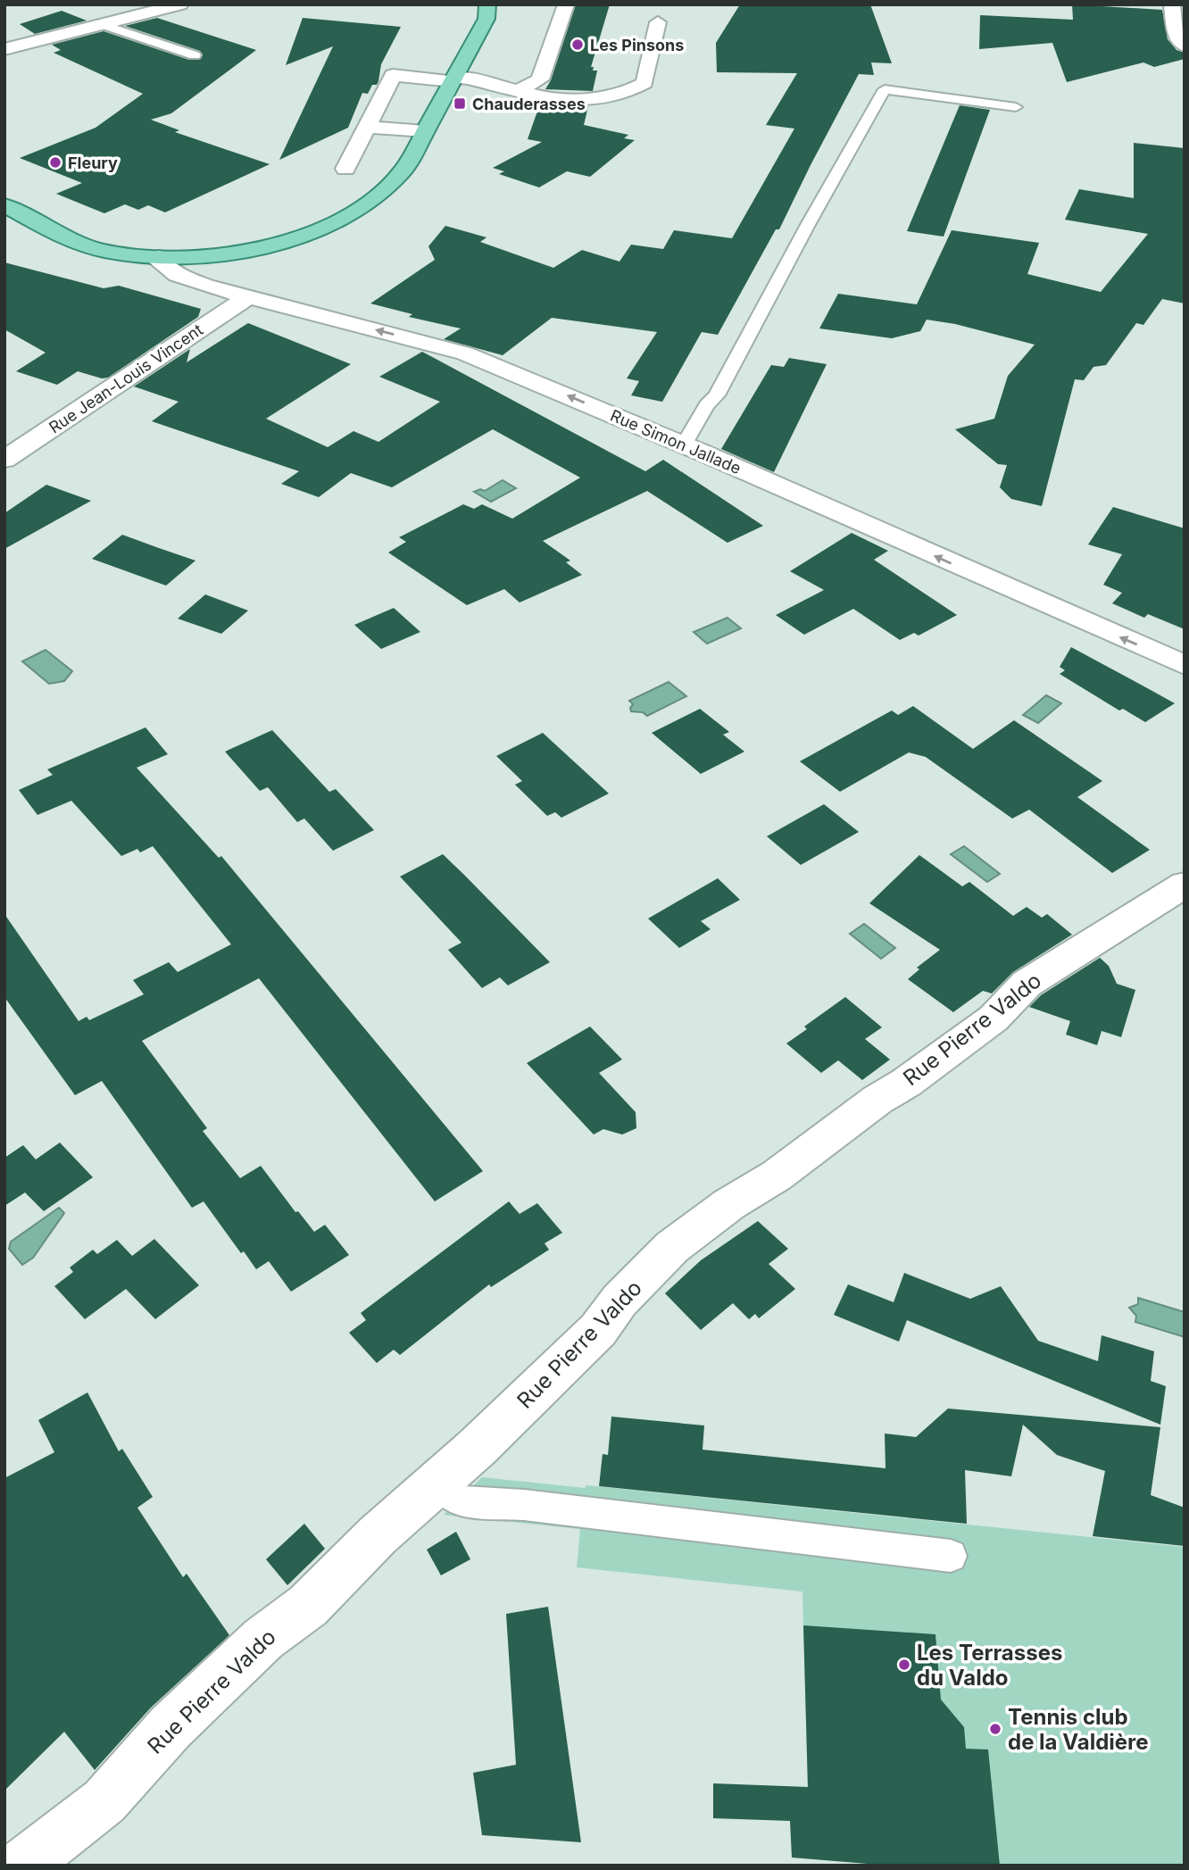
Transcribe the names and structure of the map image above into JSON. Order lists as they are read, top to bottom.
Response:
{
  "streets": {
    "street": ["Rue Jean-Louis Vincent", "Rue Simon Jallade", "Rue Pierre Valdo"]
  },
  "crossings": [
    ["Rue Jean-Louis Vincent", "Rue Simon Jallade"]
  ],
  "one_way": ["Rue Simon Jallade"],
  "places": {
    "other": [
      "Les Pinsons",
      "Fleury",
      "Les Terrasses du Valdo",
      "Tennis club de la Valdière"
    ],
    "transit": ["Chauderasses"]
  }
}
